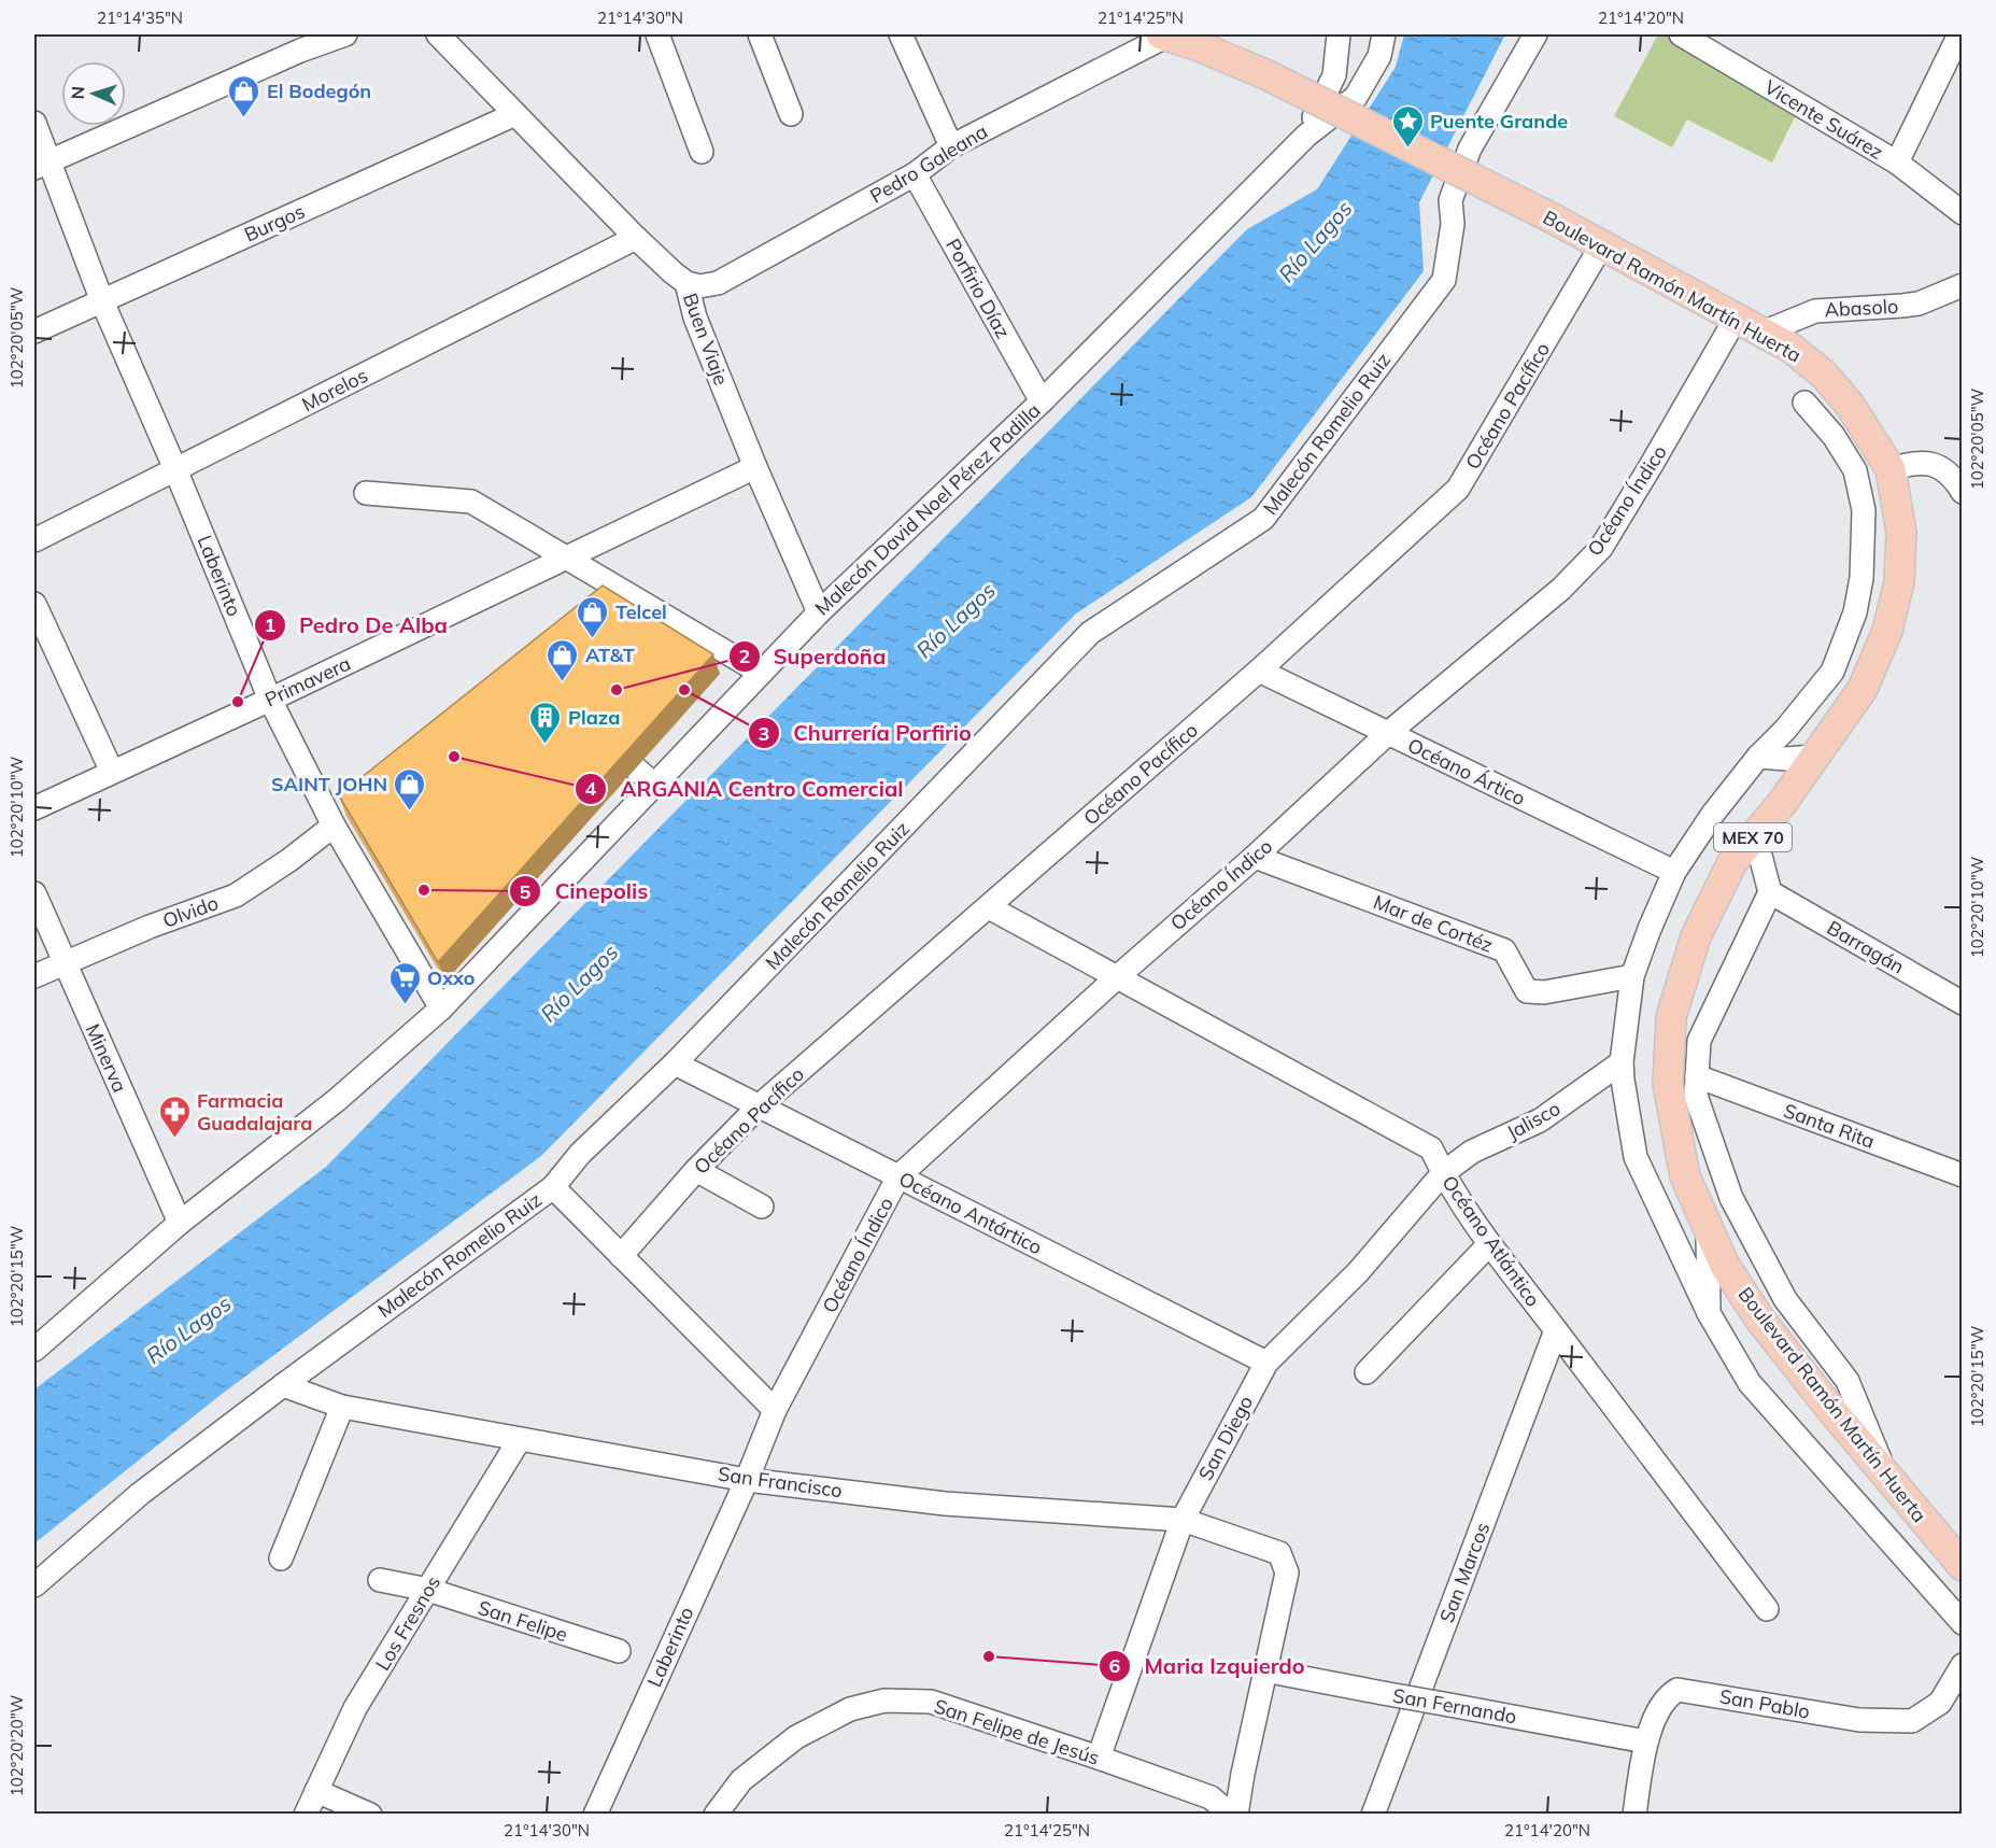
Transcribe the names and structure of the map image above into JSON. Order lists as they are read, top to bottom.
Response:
{
  "streets": {
    "main road": ["Boulevard Ramón Martín Huerta", "MEX 70"],
    "street": [
      "Vicente Suárez",
      "Pedro Galeana",
      "Burgos",
      "Porfirio Díaz",
      "Abasolo",
      "Buen Viaje",
      "Morelos",
      "Océano Pacífico",
      "Malecón Romelio Ruiz",
      "Océano Índico",
      "Malecón David Noel Pérez Padilla",
      "Laberinto",
      "Primavera",
      "Océano Ártico",
      "Olvido",
      "Mar de Cortéz",
      "Barragán",
      "Minerva",
      "Jalisco",
      "Santa Rita",
      "Océano Antártico",
      "Océano Atlántico",
      "San Diego",
      "San Francisco",
      "San Marcos",
      "San Felipe",
      "Los Fresnos",
      "San Pablo",
      "San Fernando",
      "San Felipe de Jesús"
    ]
  },
  "crossings": [
    ["Pedro Galeana", "Boulevard Ramón Martín Huerta"],
    ["Pedro Galeana", "Porfirio Díaz"],
    ["Pedro Galeana", "Buen Viaje"],
    ["Burgos", "Buen Viaje"],
    ["Burgos", "Laberinto"],
    ["Boulevard Ramón Martín Huerta", "Abasolo"],
    ["Boulevard Ramón Martín Huerta", "Océano Pacífico"],
    ["Boulevard Ramón Martín Huerta", "Océano Índico"],
    ["Porfirio Díaz", "Malecón David Noel Pérez Padilla"],
    ["Buen Viaje", "Morelos"],
    ["Buen Viaje", "Malecón David Noel Pérez Padilla"],
    ["Buen Viaje", "Primavera"],
    ["Morelos", "Laberinto"],
    ["Océano Pacífico", "Océano Ártico"],
    ["Océano Pacífico", "Océano Antártico"],
    ["Océano Pacífico", "Océano Atlántico"],
    ["Malecón Romelio Ruiz", "Océano Antártico"],
    ["Malecón Romelio Ruiz", "San Francisco"],
    ["Océano Índico", "Laberinto"],
    ["Océano Índico", "Océano Ártico"],
    ["Océano Índico", "Mar de Cortéz"],
    ["Océano Índico", "Océano Antártico"],
    ["Océano Índico", "Océano Atlántico"],
    ["Océano Índico", "San Francisco"],
    ["Malecón David Noel Pérez Padilla", "Laberinto"],
    ["Malecón David Noel Pérez Padilla", "Minerva"],
    ["Laberinto", "Primavera"],
    ["Laberinto", "Olvido"],
    ["Laberinto", "San Francisco"],
    ["Olvido", "Minerva"],
    ["Jalisco", "Océano Atlántico"],
    ["Jalisco", "San Diego"],
    ["Océano Antártico", "San Diego"],
    ["Océano Atlántico", "San Diego"],
    ["Océano Atlántico", "San Marcos"],
    ["San Diego", "San Francisco"],
    ["San Diego", "San Felipe de Jesús"],
    ["San Francisco", "Los Fresnos"],
    ["San Francisco", "San Fernando"],
    ["San Felipe", "Los Fresnos"],
    ["San Pablo", "San Fernando"]
  ],
  "water": ["Río Lagos"],
  "places": {
    "shop": [
      "El Bodegón",
      "Telcel",
      "AT&T",
      "SAINT JOHN"
    ],
    "place": ["Puente Grande"],
    "other": [
      "Superdoña",
      "Churrería Porfirio",
      "Pedro De Alba",
      "ARGANIA Centro Comercial",
      "Cinepolis",
      "Maria Izquierdo"
    ],
    "building": ["Plaza"],
    "supermarket": ["Oxxo"],
    "pharmacy": ["Farmacia Guadalajara"]
  },
  "north": "left",
  "coordinates": [
    "21°14'35\"N",
    "21°14'30\"N",
    "21°14'25\"N",
    "21°14'20\"N",
    "102°20'05\"W",
    "102°20'10\"W",
    "102°20'15\"W",
    "102°20'20\"W"
  ]
}
